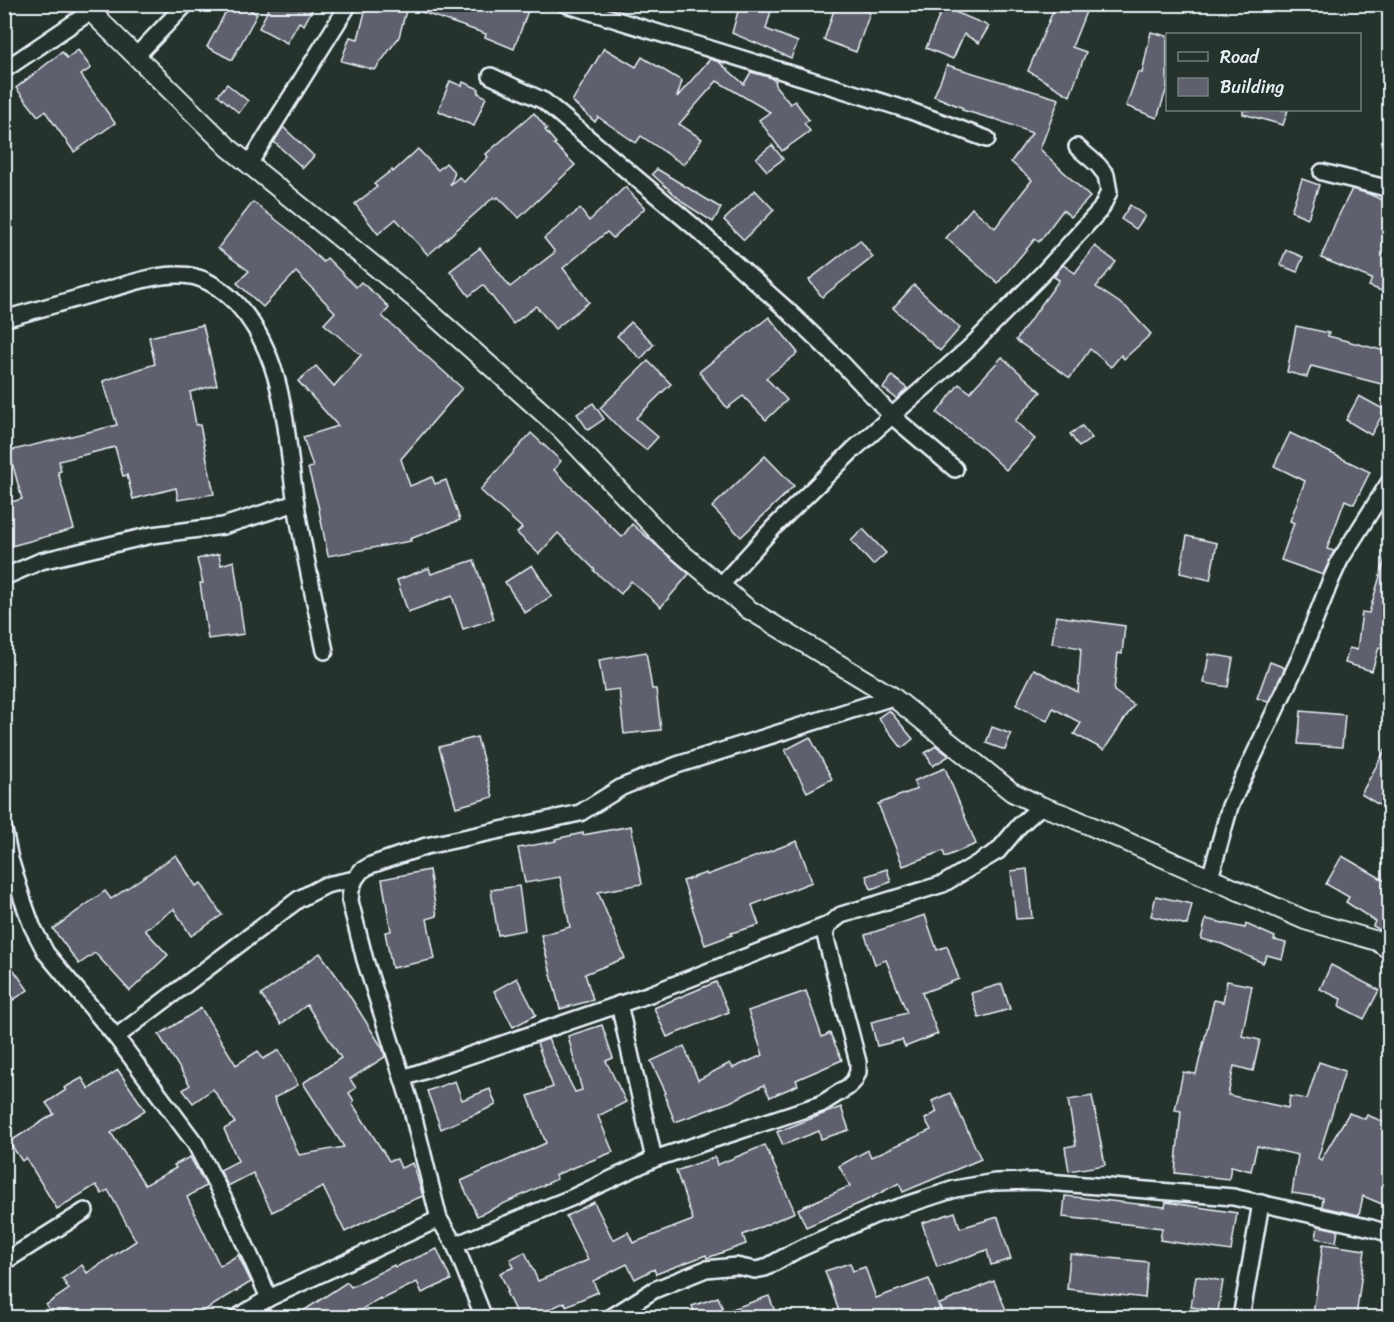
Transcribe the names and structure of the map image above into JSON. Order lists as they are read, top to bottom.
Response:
{
  "legend": ["Road", "Building"]
}
